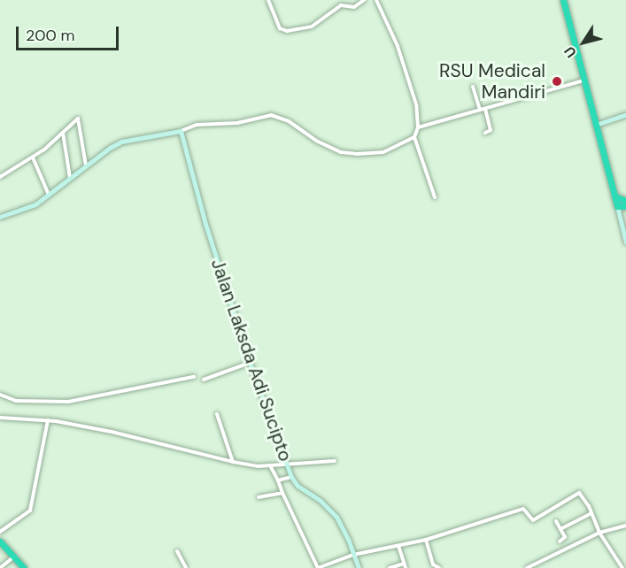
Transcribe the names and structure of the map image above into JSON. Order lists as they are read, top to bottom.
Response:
{
  "streets": {
    "street": ["Jalan Laksda Adi Sucipto"]
  },
  "places": ["RSU Medical Mandiri"],
  "scale_bar": "200 m",
  "north": "bottom left"
}
